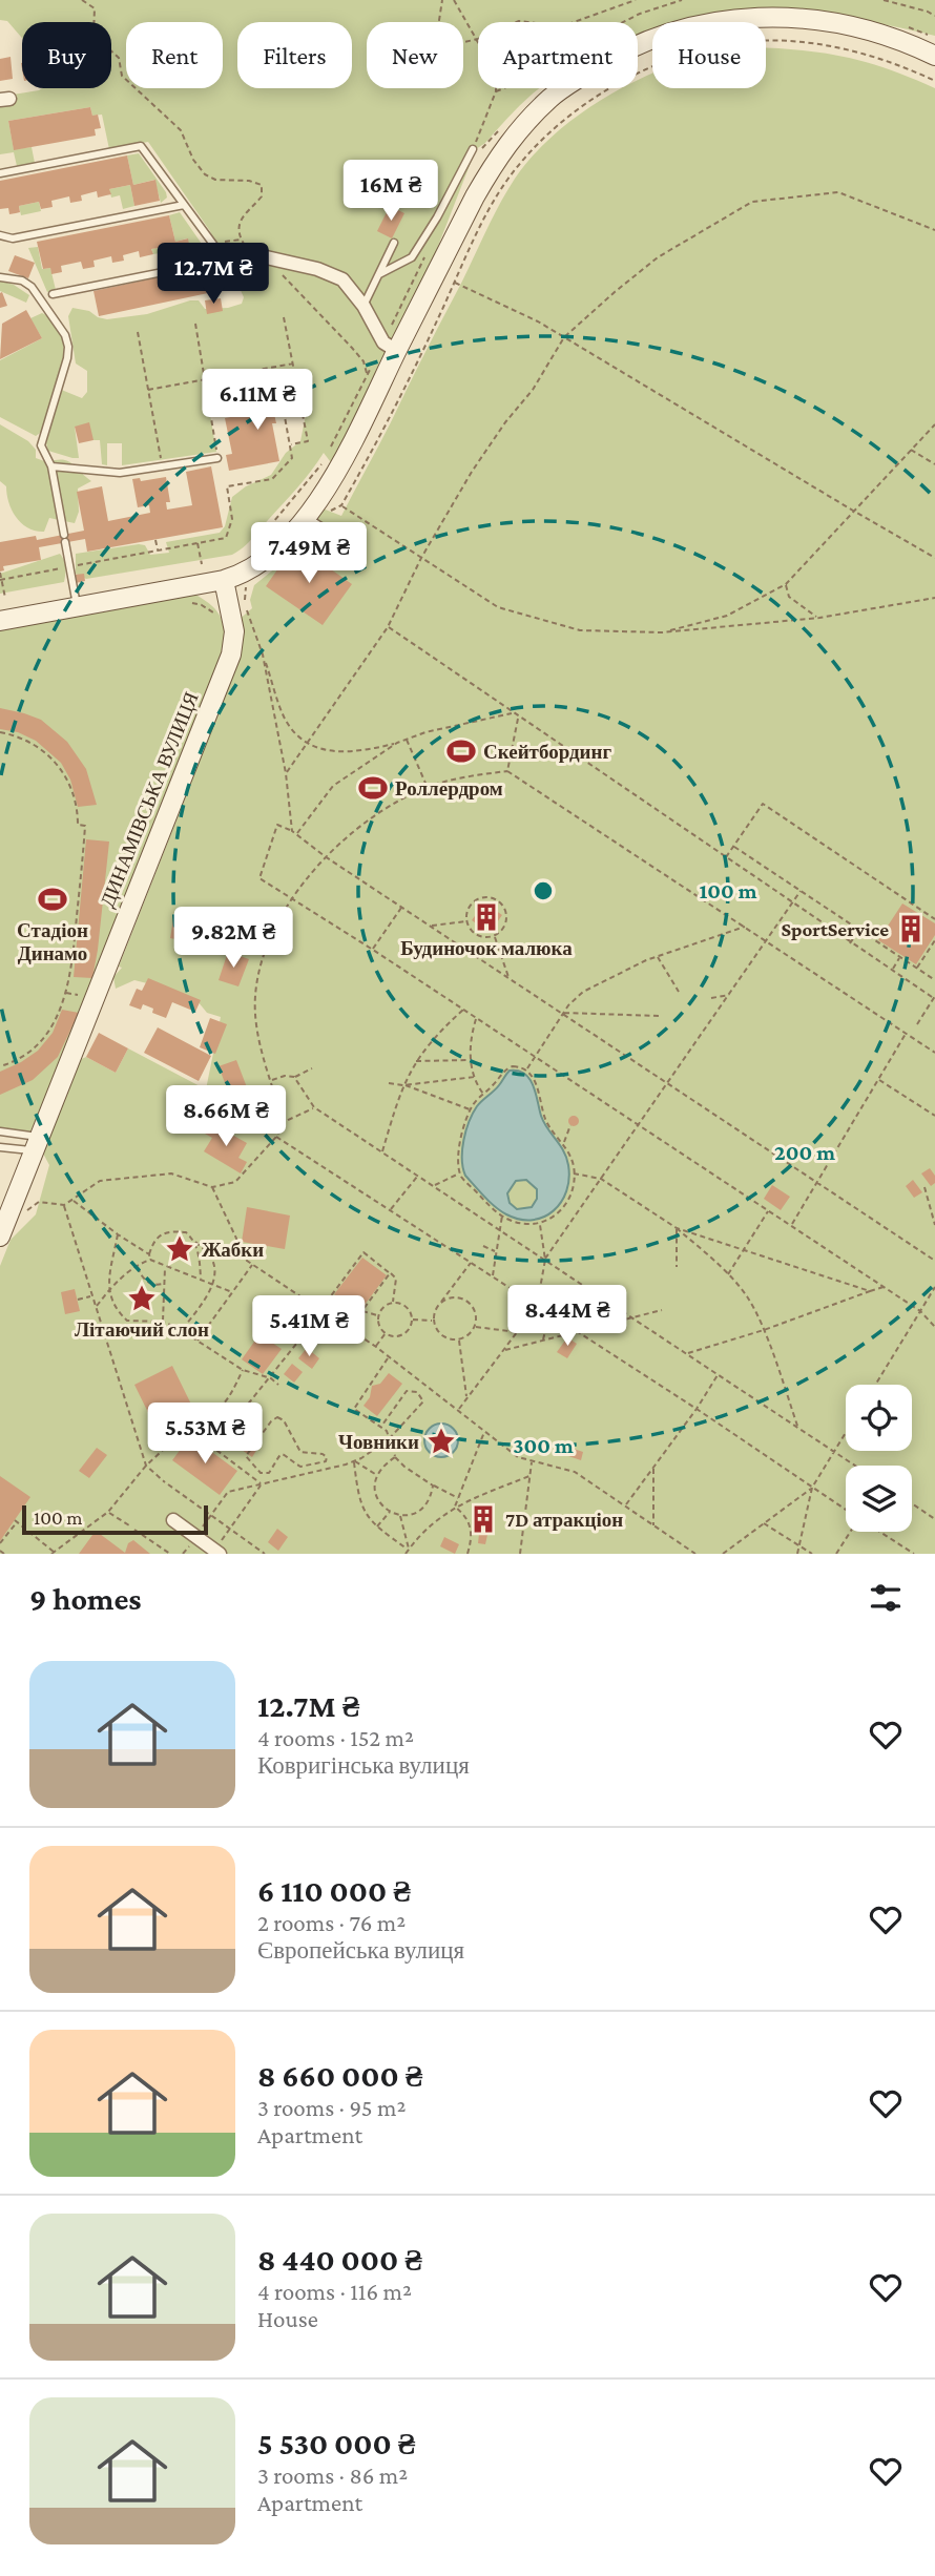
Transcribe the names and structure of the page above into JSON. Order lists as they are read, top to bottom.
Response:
{
  "streets": {
    "main road": ["ДИНАМІВСЬКА ВУЛИЦЯ"]
  },
  "places": {
    "sports": ["Скейтбординг", "Роллердром", "Стадіон Динамо"],
    "building": ["Будиночок малюка", "SportService", "7D атракціон"],
    "place": ["Жабки", "Літаючий слон", "Човники"]
  },
  "scale_bar": "100 m",
  "page": {
    "chip": [
      "Buy",
      "Rent",
      "Filters",
      "New",
      "Apartment",
      "House"
    ],
    "price": [
      "16M ₴",
      "12.7M ₴",
      "6.11M ₴",
      "7.49M ₴",
      "9.82M ₴",
      "8.66M ₴",
      "8.44M ₴",
      "5.41M ₴",
      "5.53M ₴"
    ],
    "scale": "100 m",
    "heading": "9 homes",
    "list": [
      {
        "name": "12.7M ₴",
        "note": "4 rooms · 152 m² · Ковригінська вулиця"
      },
      {
        "name": "6 110 000 ₴",
        "note": "2 rooms · 76 m² · Європейська вулиця"
      },
      {
        "name": "8 660 000 ₴",
        "note": "3 rooms · 95 m² · Apartment"
      },
      {
        "name": "8 440 000 ₴",
        "note": "4 rooms · 116 m² · House"
      },
      {
        "name": "5 530 000 ₴",
        "note": "3 rooms · 86 m² · Apartment"
      }
    ]
  },
  "rings": ["100 m", "200 m", "300 m"]
}
